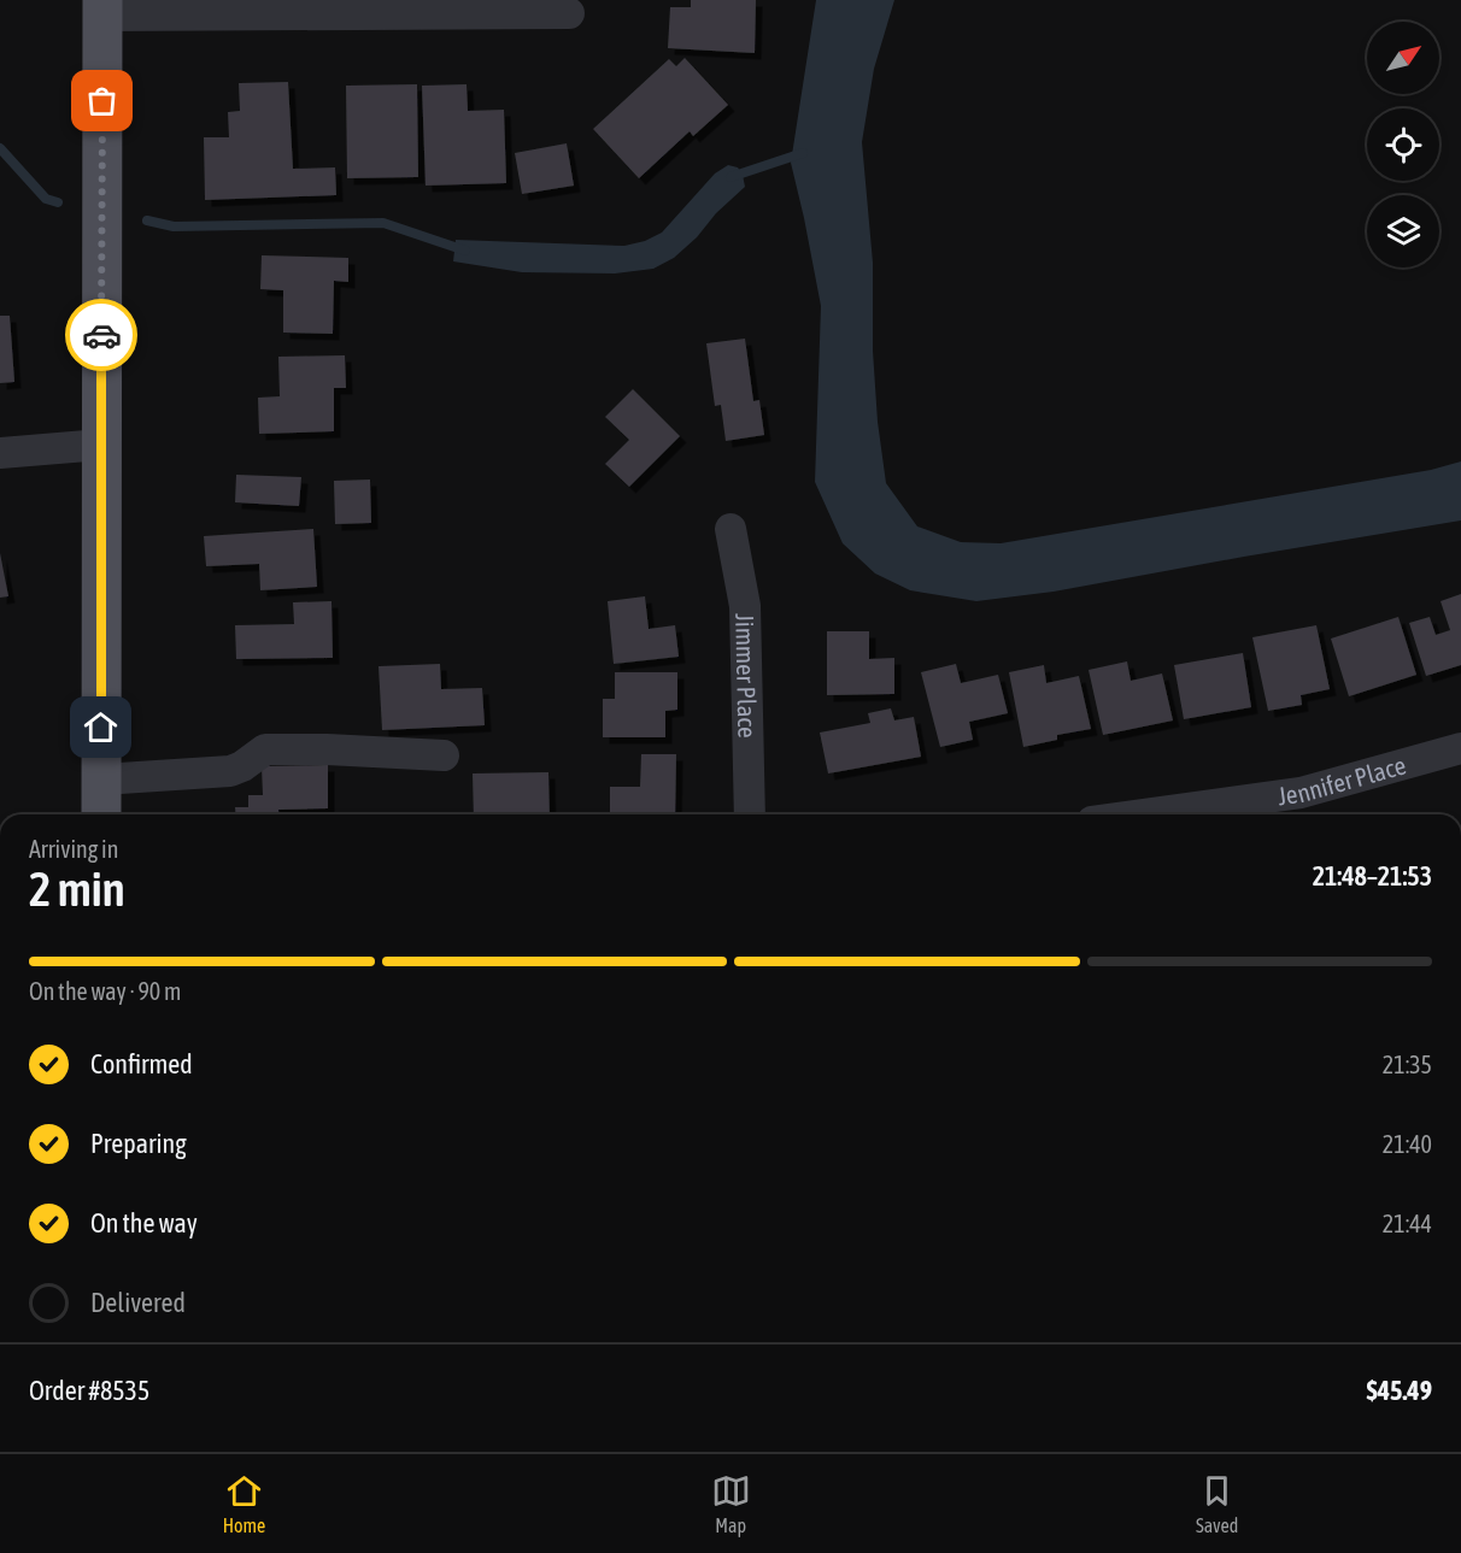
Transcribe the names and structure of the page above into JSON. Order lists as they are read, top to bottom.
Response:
{
  "streets": {
    "street": ["Jimmer Place", "Jennifer Place"]
  },
  "north": "top right",
  "page": {
    "heading": ["2 min", "Arriving in", "21:48–21:53"],
    "panel": ["Order #8535", "$45.49"],
    "bar": "On the way · 90 m",
    "list": [
      ["Confirmed", "21:35"],
      ["Preparing", "21:40"],
      ["On the way", "21:44"],
      "Delivered"
    ],
    "tabs": ["Home", "Map", "Saved"]
  }
}
